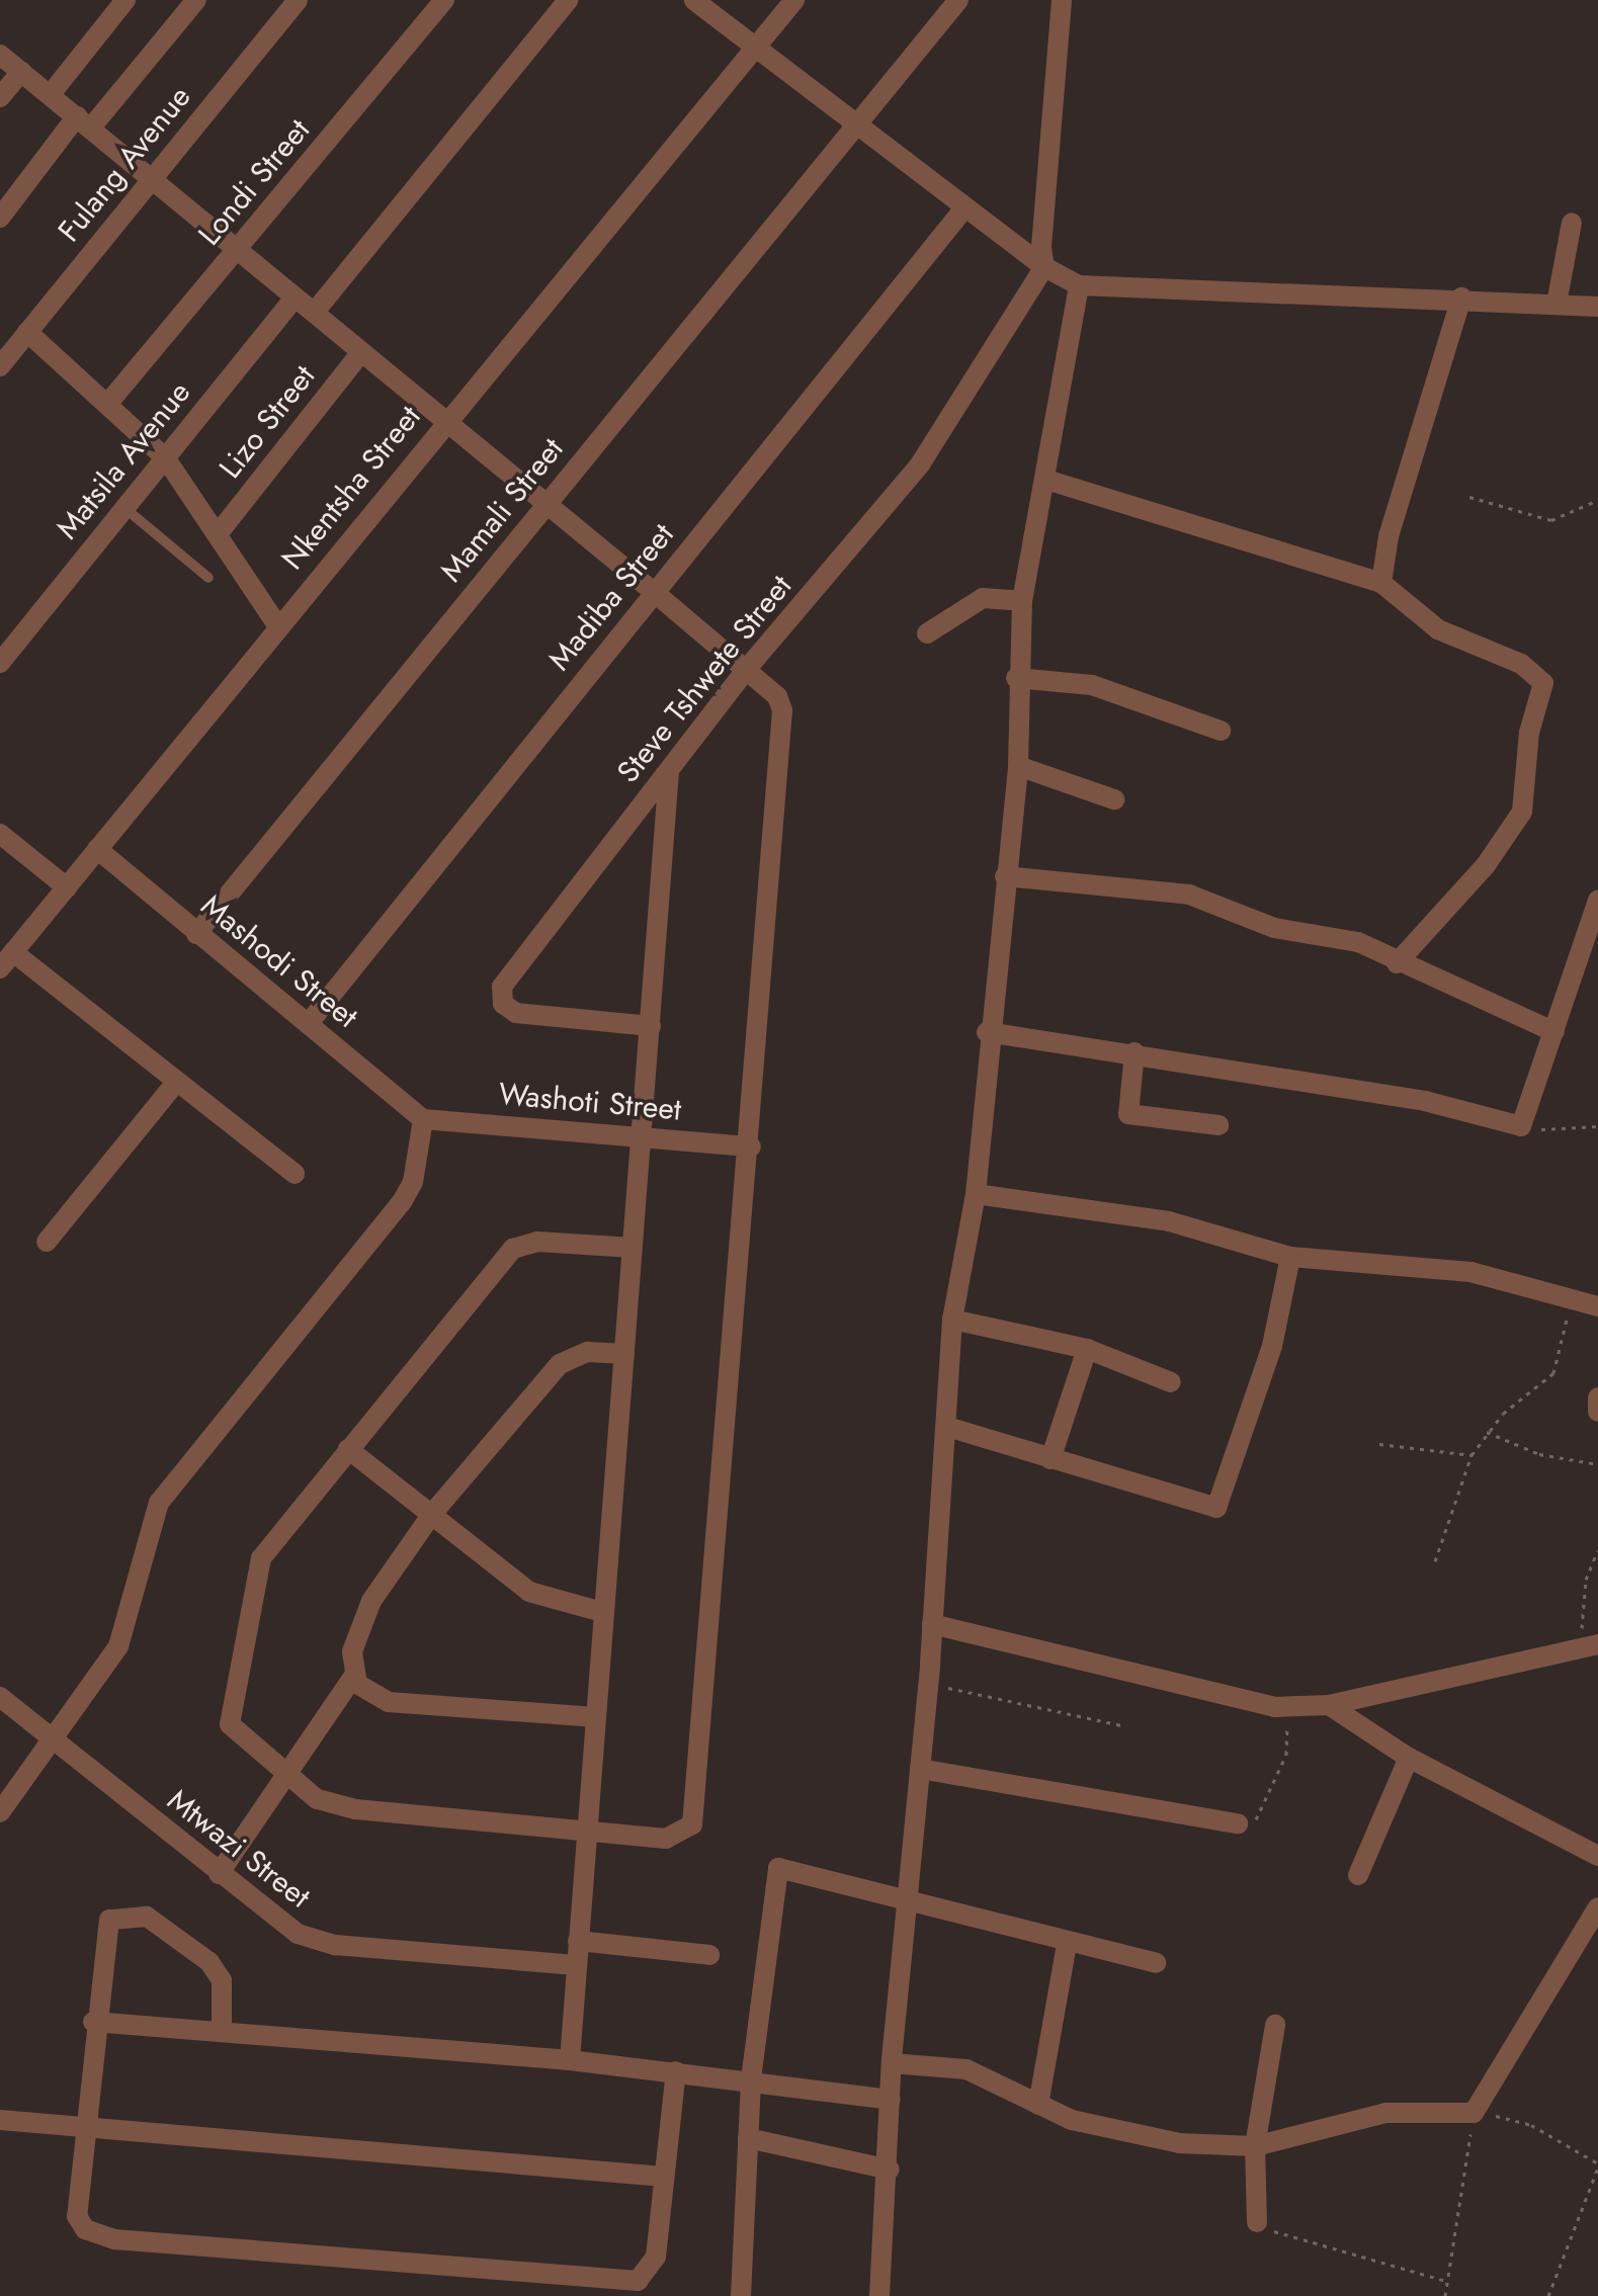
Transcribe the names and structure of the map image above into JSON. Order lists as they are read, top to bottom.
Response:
{
  "streets": {
    "street": [
      "Fulang Avenue",
      "Londi Street",
      "Lizo Street",
      "Matsila Avenue",
      "Nkentsha Street",
      "Mamali Street",
      "Madiba Street",
      "Steve Tshwete Street",
      "Mashodi Street",
      "Washoti Street",
      "Mtwazi Street"
    ]
  },
  "crossings": [
    ["Nkentsha Street", "Mashodi Street"],
    ["Mamali Street", "Mashodi Street"],
    ["Madiba Street", "Mashodi Street"],
    ["Mashodi Street", "Washoti Street"]
  ]
}
